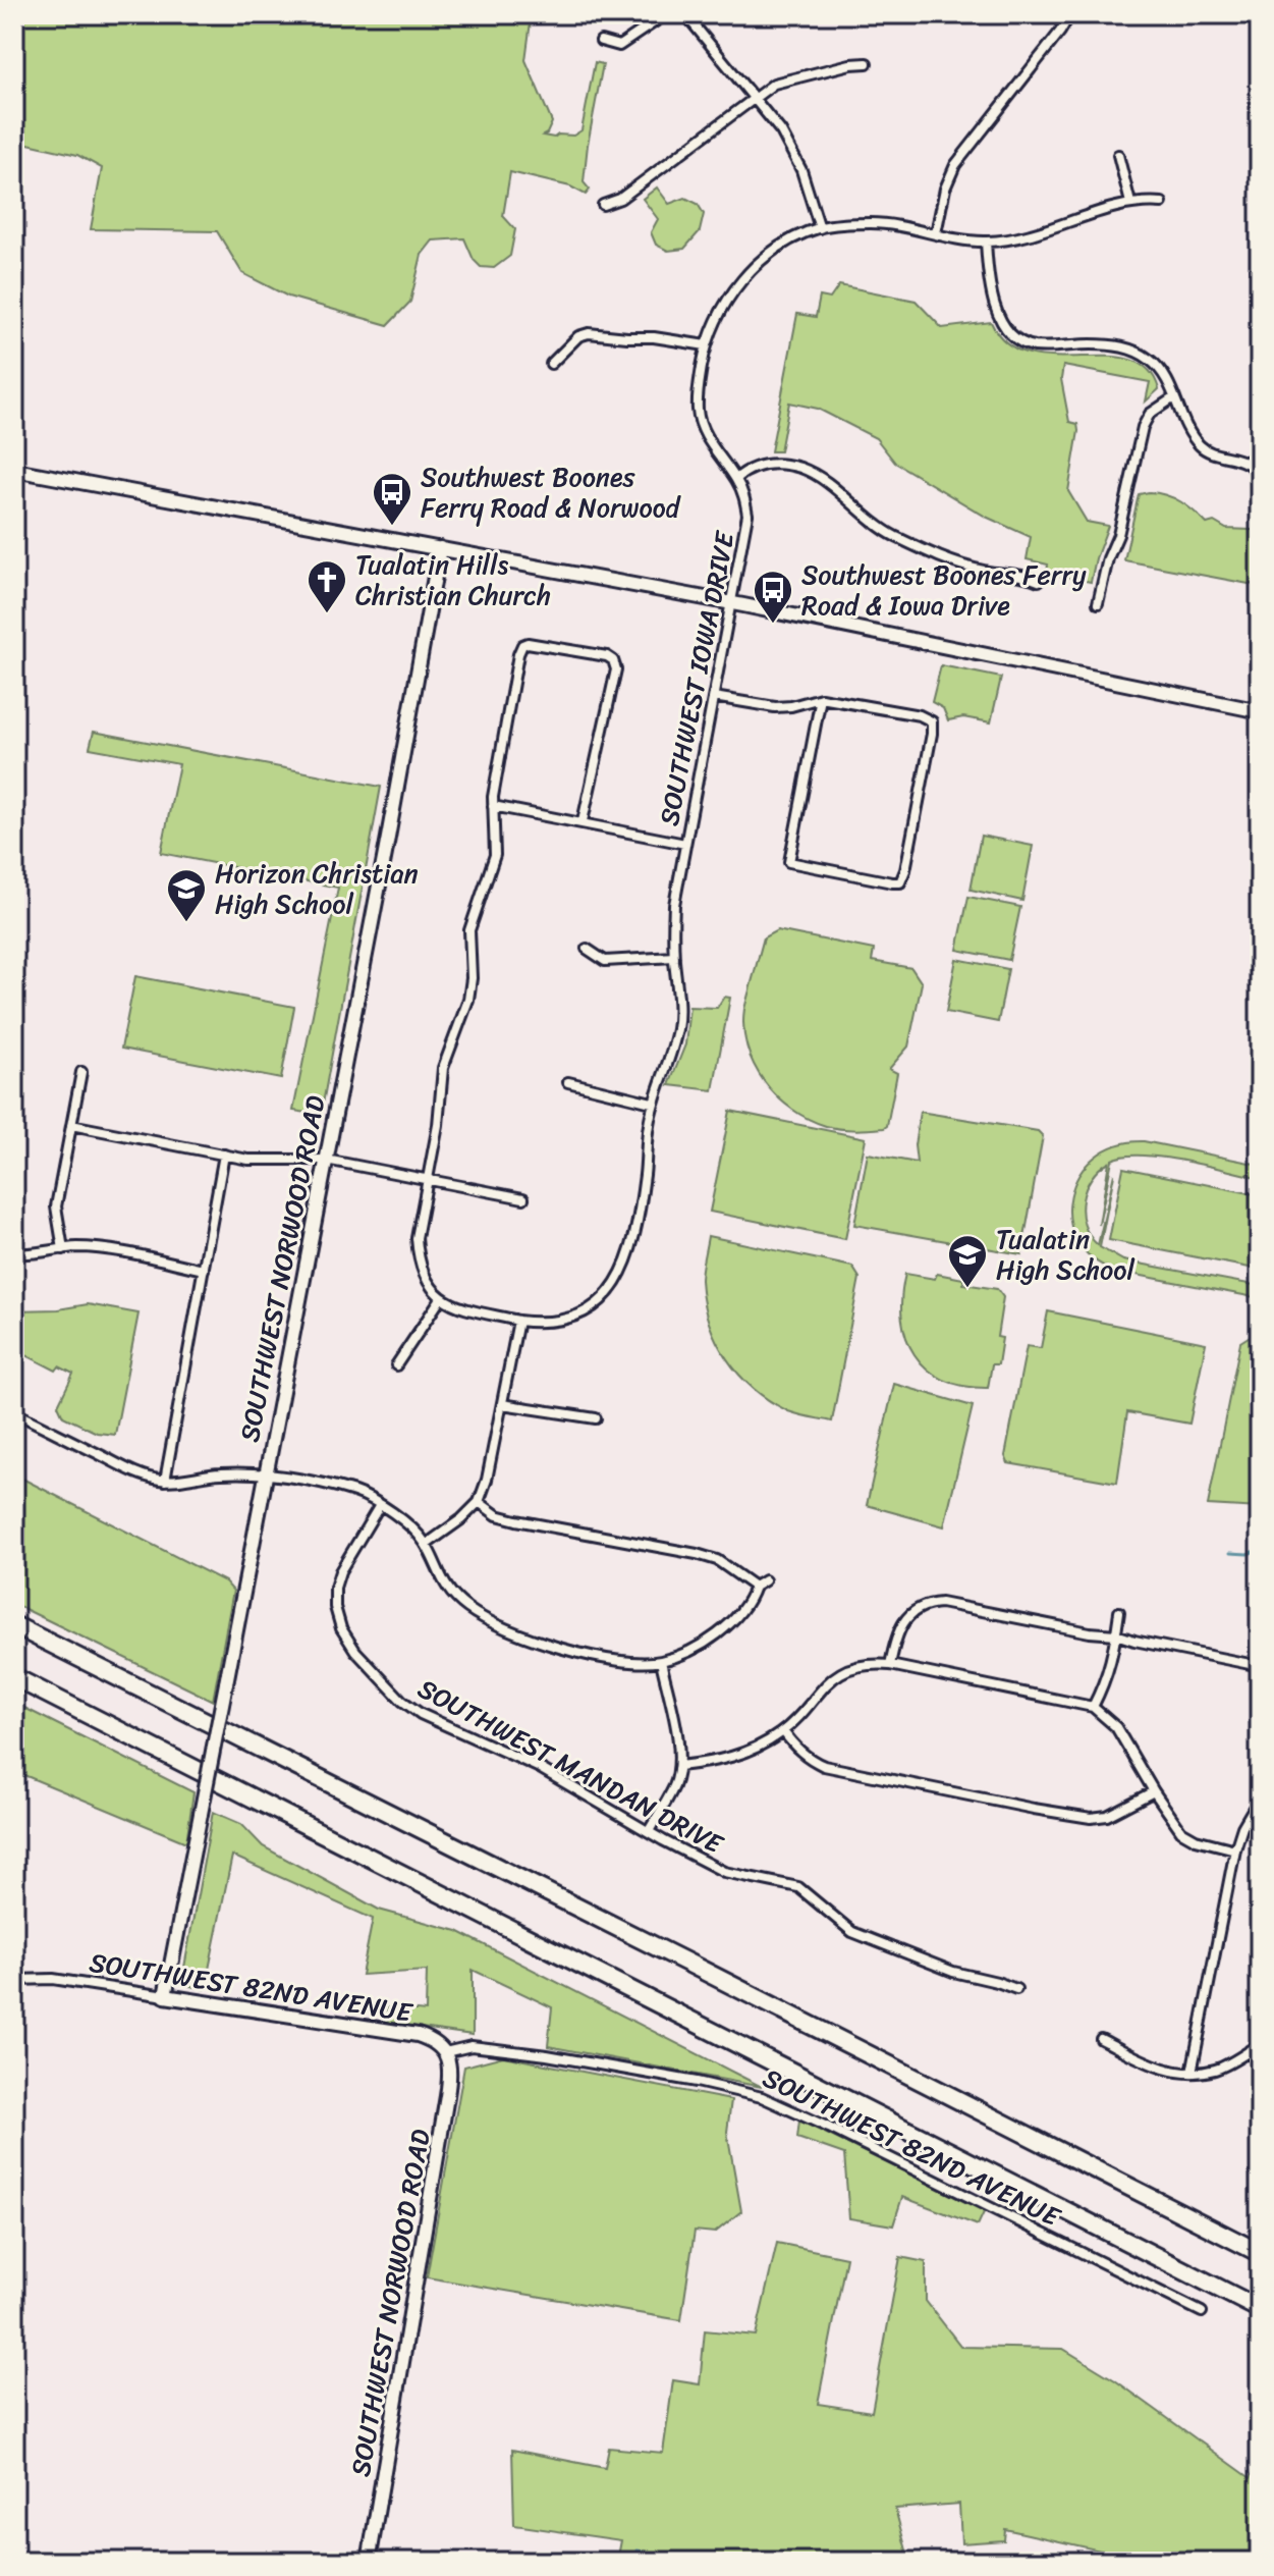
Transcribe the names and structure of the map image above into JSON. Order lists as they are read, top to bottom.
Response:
{
  "streets": {
    "street": [
      "SOUTHWEST IOWA DRIVE",
      "SOUTHWEST NORWOOD ROAD",
      "SOUTHWEST MANDAN DRIVE",
      "SOUTHWEST 82ND AVENUE"
    ]
  },
  "crossings": [
    ["SOUTHWEST NORWOOD ROAD", "SOUTHWEST 82ND AVENUE"]
  ],
  "places": {
    "bus stop": ["Southwest Boones Ferry Road & Norwood", "Southwest Boones Ferry Road & Iowa Drive"],
    "church": ["Tualatin Hills Christian Church"],
    "school or university": ["Horizon Christian High School", "Tualatin High School"]
  }
}
